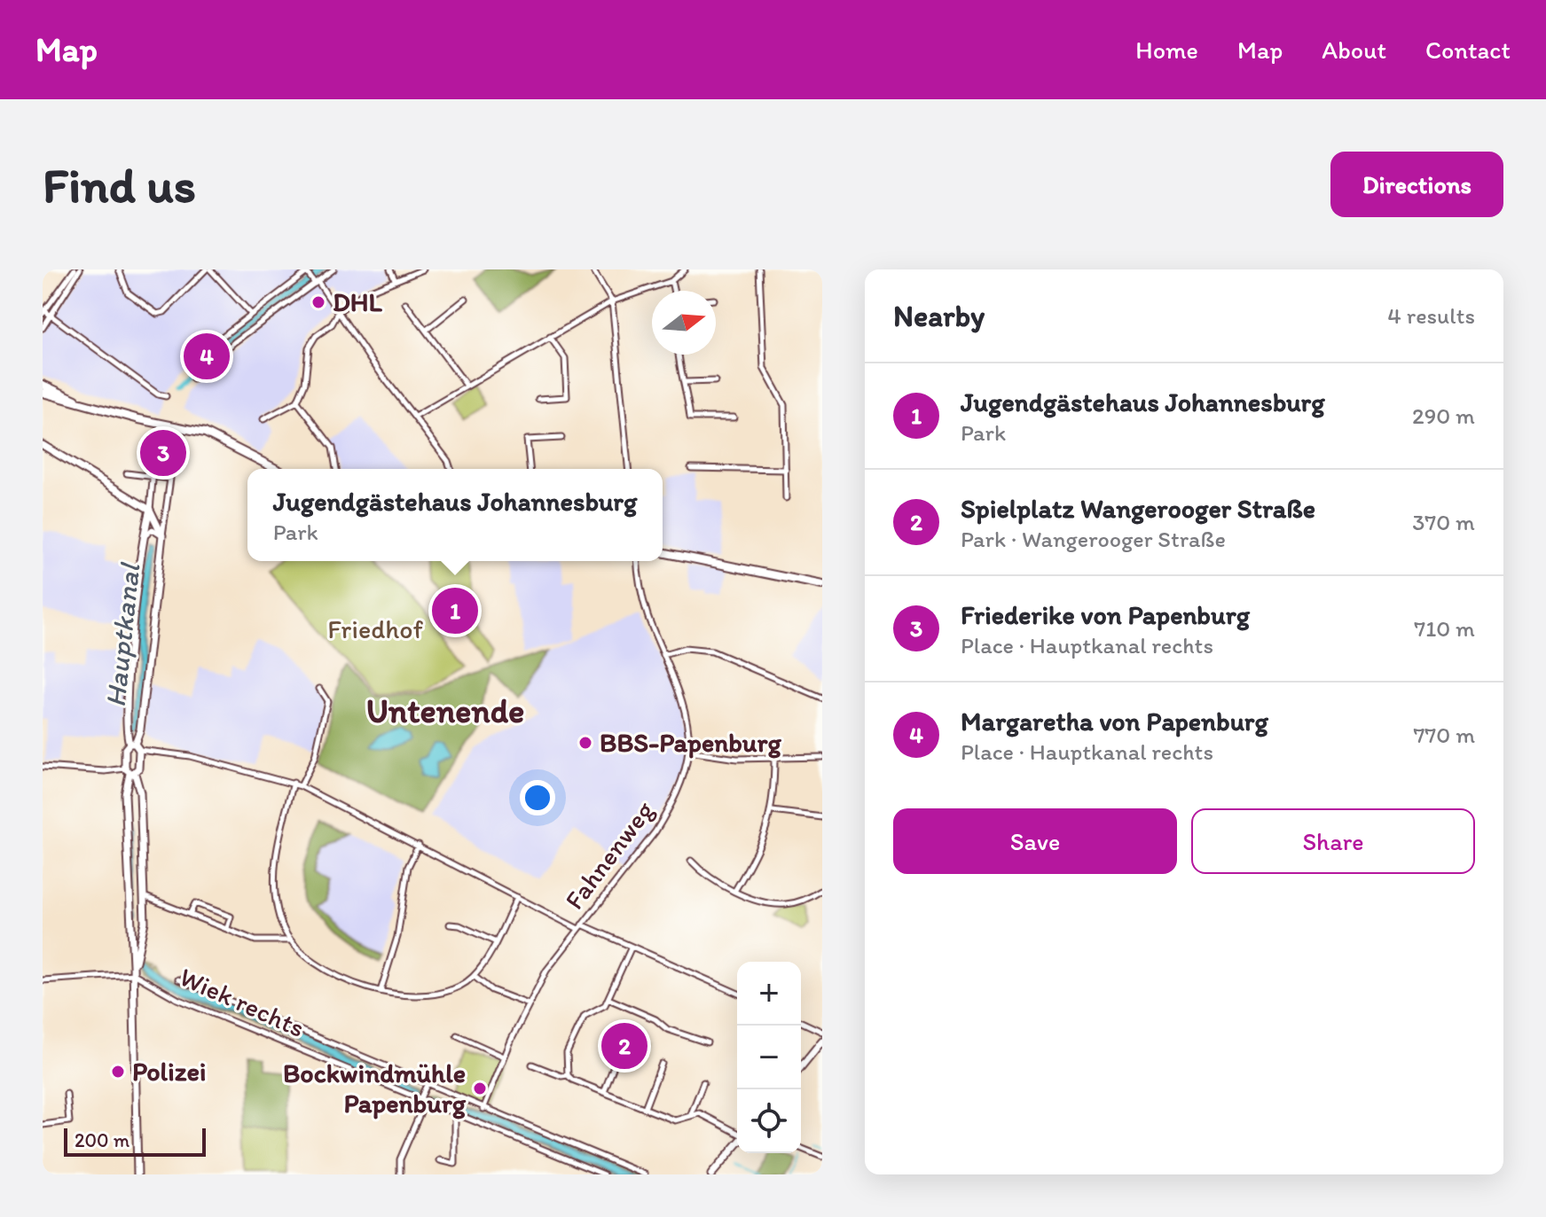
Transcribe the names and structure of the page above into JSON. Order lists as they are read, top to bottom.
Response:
{
  "streets": {
    "street": ["Fahnenweg", "Wiek rechts"]
  },
  "districts": ["Untenende"],
  "water": ["Hauptkanal"],
  "parks": ["Friedhof"],
  "places": [
    "DHL",
    "BBS-Papenburg",
    "Polizei",
    "Bockwindmühle Papenburg"
  ],
  "scale_bar": "200 m",
  "north": "right",
  "page": {
    "header": "Map",
    "nav": [
      "Home",
      "Map",
      "About",
      "Contact"
    ],
    "buttons": [
      "Directions",
      ["Save", "Share"]
    ],
    "title": "Find us",
    "heading": ["Nearby", "4 results"],
    "pins": [
      "4",
      "3",
      "1",
      "2"
    ],
    "list": [
      {
        "mark": "1",
        "name": "Jugendgästehaus Johannesburg",
        "note": "Park",
        "value": "290 m"
      },
      {
        "mark": "2",
        "name": "Spielplatz Wangerooger Straße",
        "note": "Park · Wangerooger Straße",
        "value": "370 m"
      },
      {
        "mark": "3",
        "name": "Friederike von Papenburg",
        "note": "Place · Hauptkanal rechts",
        "value": "710 m"
      },
      {
        "mark": "4",
        "name": "Margaretha von Papenburg",
        "note": "Place · Hauptkanal rechts",
        "value": "770 m"
      }
    ],
    "popup": ["Jugendgästehaus Johannesburg", "Park"],
    "map_buttons": ["+", "−"],
    "scale": "200 m"
  }
}
